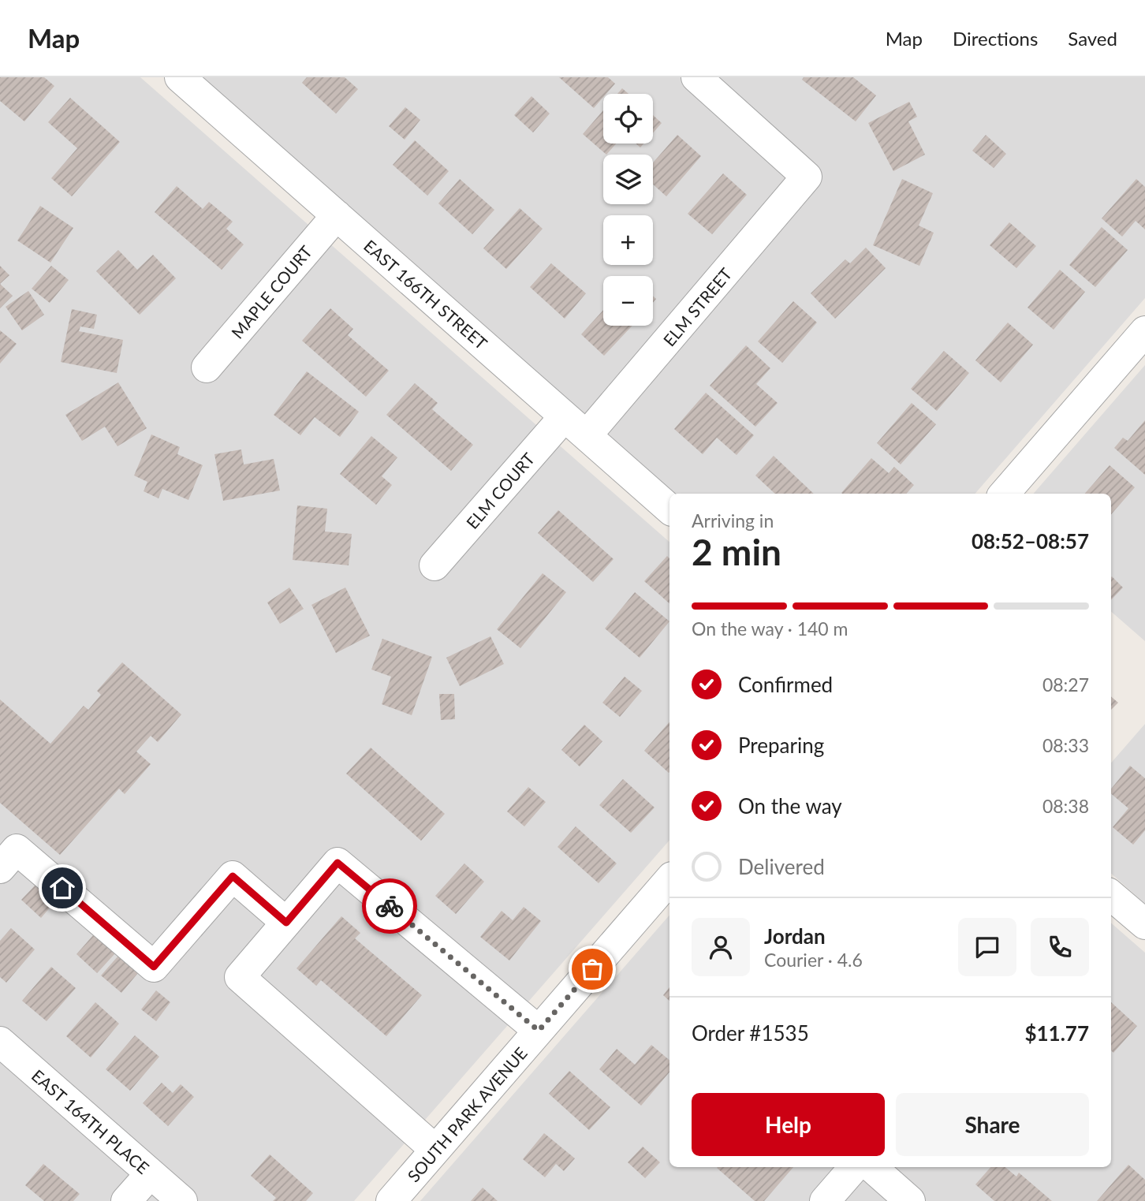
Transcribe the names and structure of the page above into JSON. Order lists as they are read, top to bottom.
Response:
{
  "streets": {
    "street": [
      "MAPLE COURT",
      "EAST 166TH STREET",
      "ELM STREET",
      "ELM COURT",
      "SOUTH PARK AVENUE",
      "EAST 164TH PLACE"
    ]
  },
  "crossings": [
    ["MAPLE COURT", "EAST 166TH STREET"],
    ["EAST 166TH STREET", "ELM STREET"],
    ["EAST 166TH STREET", "ELM COURT"]
  ],
  "page": {
    "header": "Map",
    "nav": ["Map", "Directions", "Saved"],
    "map_buttons": ["+", "−"],
    "heading": ["2 min", "Arriving in", "08:52–08:57"],
    "panel": [
      "Jordan",
      "Courier · 4.6",
      "Order #1535",
      "$11.77"
    ],
    "bar": "On the way · 140 m",
    "list": [
      ["Confirmed", "08:27"],
      ["Preparing", "08:33"],
      ["On the way", "08:38"],
      "Delivered"
    ],
    "buttons": ["Help", "Share"]
  }
}
